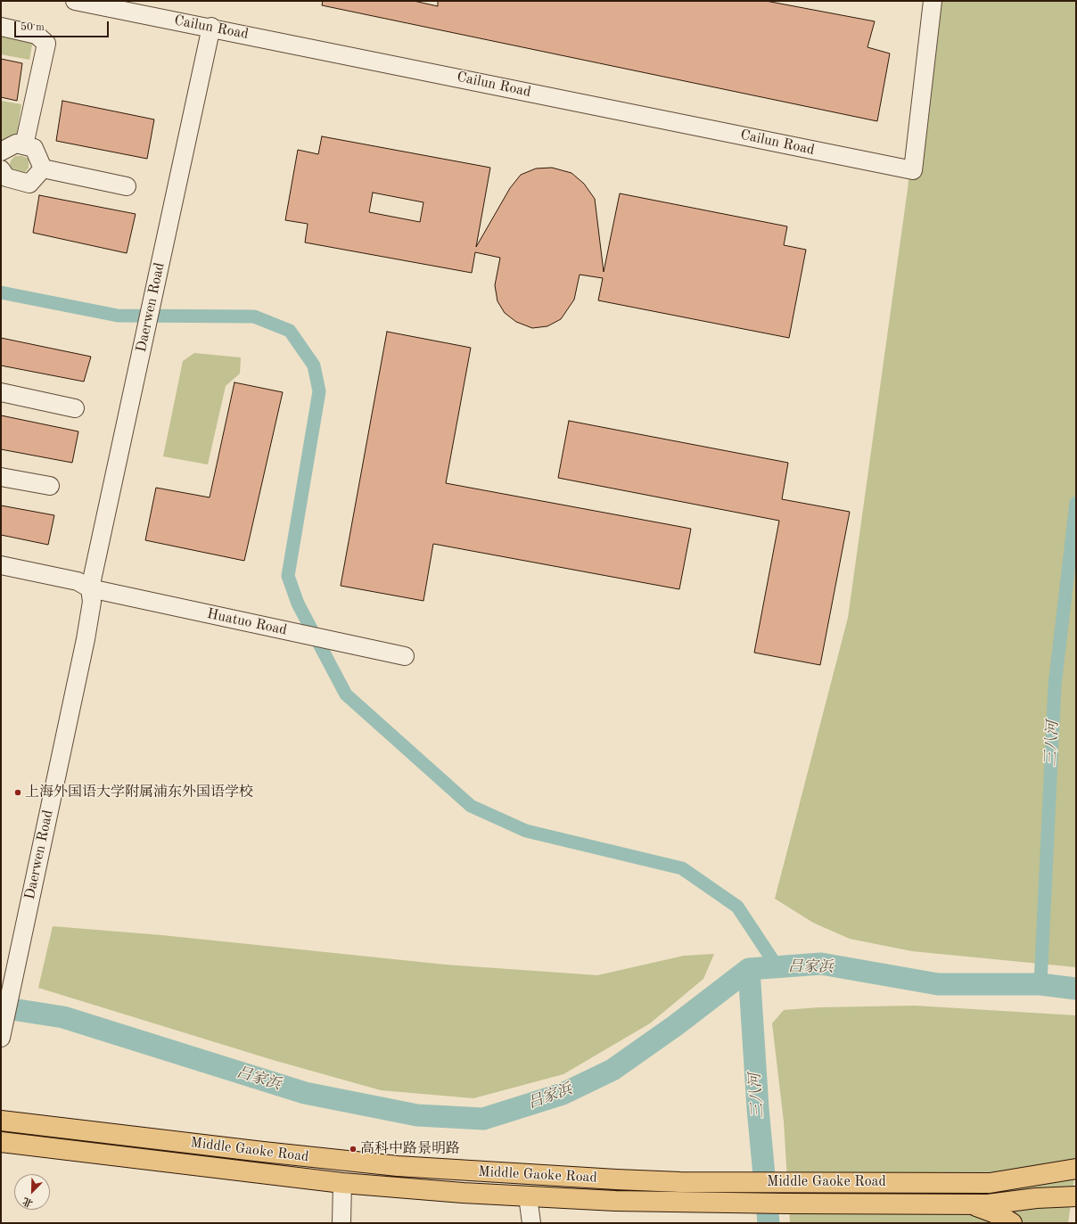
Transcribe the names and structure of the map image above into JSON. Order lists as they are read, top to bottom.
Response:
{
  "streets": {
    "main road": ["Middle Gaoke Road"],
    "street": ["Cailun Road", "Daerwen Road", "Huatuo Road"]
  },
  "crossings": [
    ["Cailun Road", "Daerwen Road"],
    ["Daerwen Road", "Huatuo Road"]
  ],
  "water": ["三八河", "吕家浜"],
  "places": ["上海外国语大学附属浦东外国语学校", "高科中路景明路"],
  "scale_bar": "50 m",
  "north": "bottom left"
}
